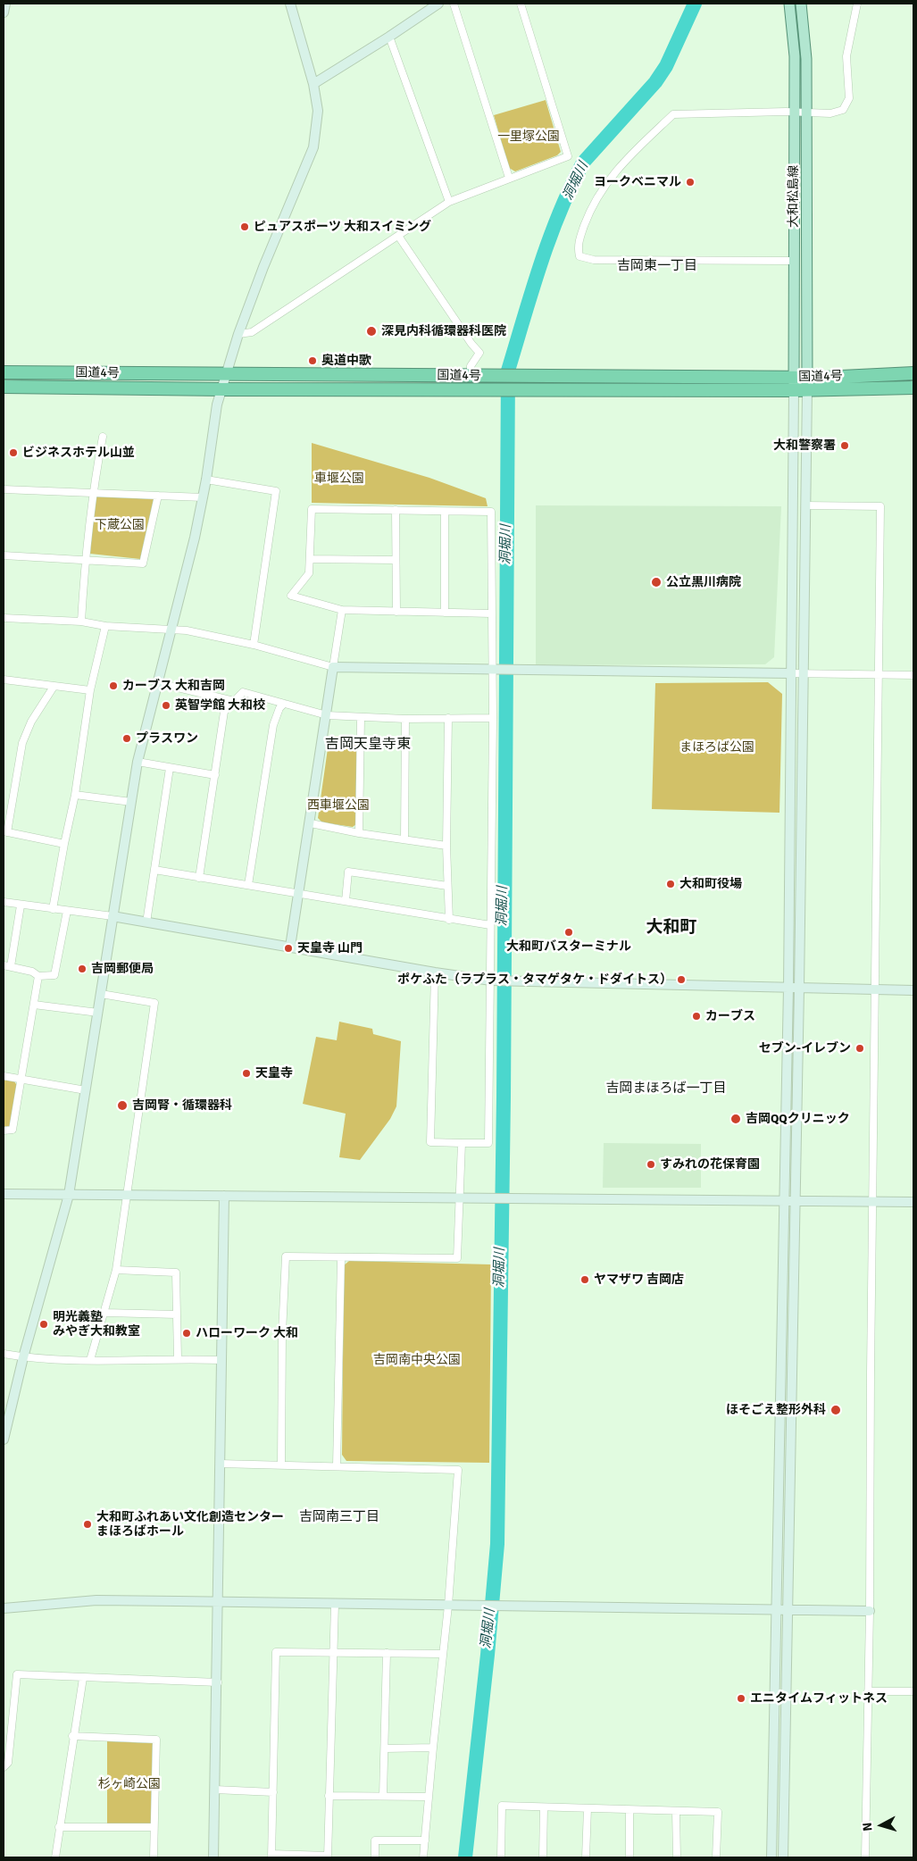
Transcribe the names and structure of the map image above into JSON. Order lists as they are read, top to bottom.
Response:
{
  "streets": {
    "highway": ["国道4号"],
    "main road": ["大和松島線"]
  },
  "crossings": [
    ["大和松島線", "国道4号"]
  ],
  "districts": [
    "吉岡東一丁目",
    "吉岡天皇寺東",
    "大和町",
    "吉岡まほろば一丁目",
    "吉岡南三丁目"
  ],
  "water": ["洞堀川"],
  "parks": [
    "一里塚公園",
    "車堰公園",
    "下蔵公園",
    "まほろば公園",
    "西車堰公園",
    "吉岡南中央公園",
    "杉ヶ崎公園"
  ],
  "places": [
    "ヨークベニマル",
    "ピュアスポーツ 大和スイミング",
    "深見内科循環器科医院",
    "奥道中歌",
    "大和警察署",
    "ビジネスホテル山並",
    "公立黒川病院",
    "カーブス 大和吉岡",
    "英智学館 大和校",
    "プラスワン",
    "大和町役場",
    "大和町バスターミナル",
    "天皇寺 山門",
    "吉岡郵便局",
    "ポケふた（ラプラス・タマゲタケ・ドダイトス）",
    "カーブス",
    "セブン-イレブン",
    "天皇寺",
    "吉岡腎・循環器科",
    "吉岡QQクリニック",
    "すみれの花保育園",
    "ヤマザワ 吉岡店",
    "明光義塾 みやぎ大和教室",
    "ハローワーク 大和",
    "ほそごえ整形外科",
    "大和町ふれあい文化創造センター まほろばホール",
    "エニタイムフィットネス"
  ],
  "north": "left"
}
